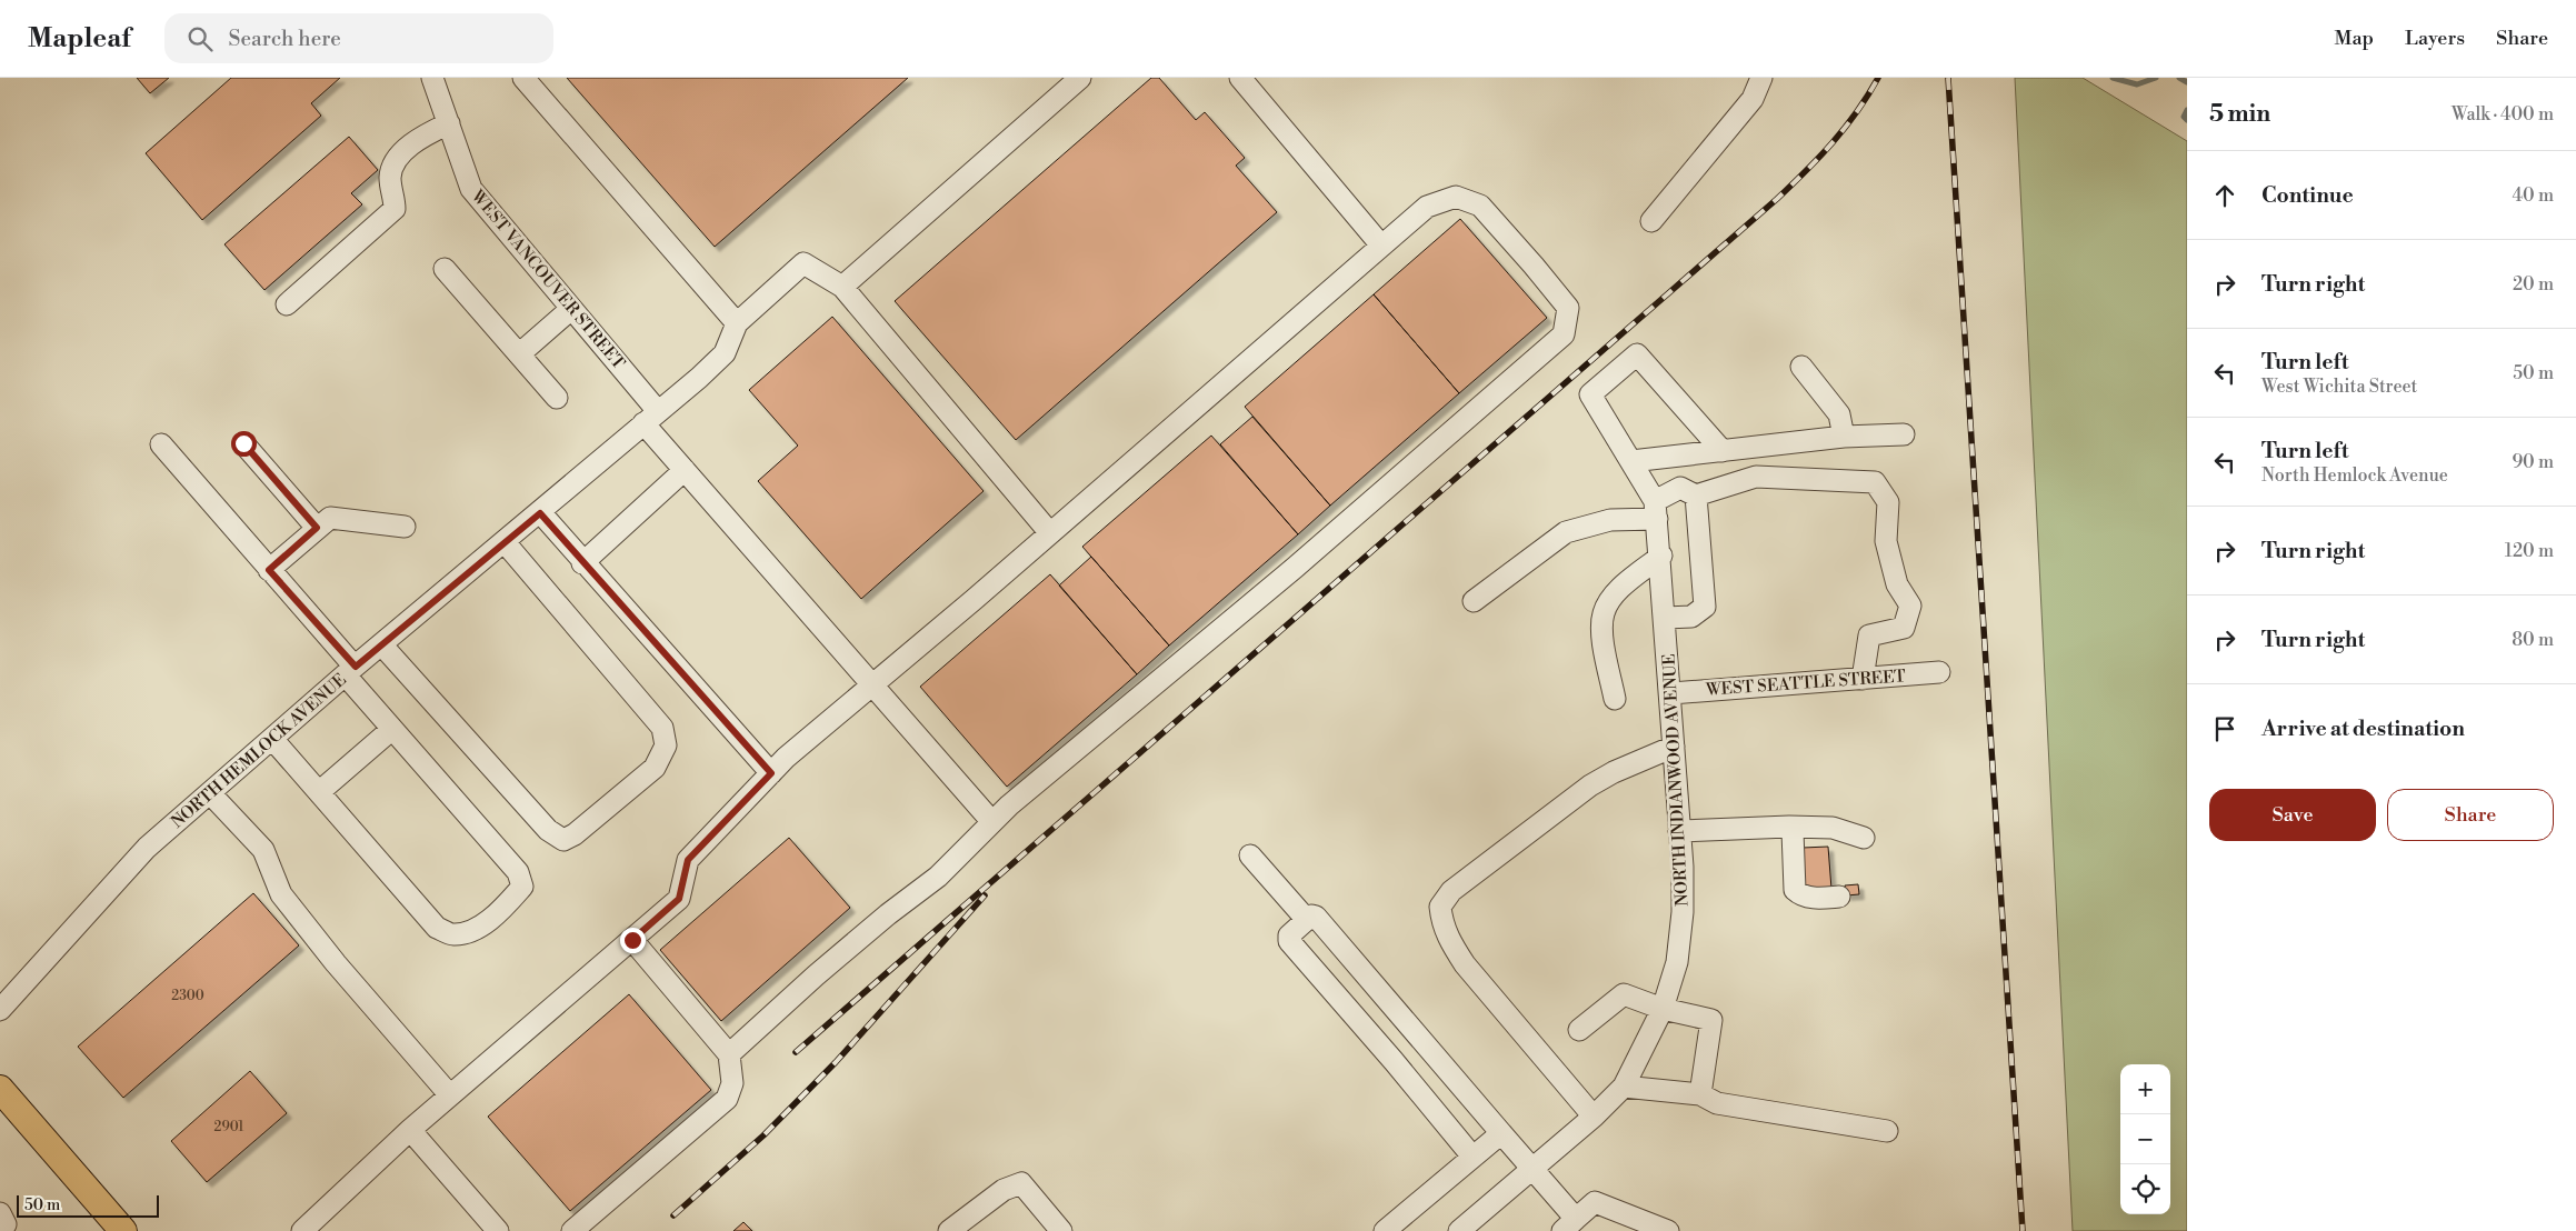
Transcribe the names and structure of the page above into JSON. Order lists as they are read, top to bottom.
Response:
{
  "streets": {
    "street": [
      "WEST VANCOUVER STREET",
      "WEST SEATTLE STREET",
      "NORTH HEMLOCK AVENUE",
      "NORTH INDIANWOOD AVENUE"
    ]
  },
  "crossings": [
    ["WEST VANCOUVER STREET", "NORTH HEMLOCK AVENUE"],
    ["WEST SEATTLE STREET", "NORTH INDIANWOOD AVENUE"]
  ],
  "house_numbers": ["2300", "2901"],
  "scale_bar": "50 m",
  "page": {
    "header": "Mapleaf",
    "search": "Search here",
    "nav": ["Map", "Layers", "Share"],
    "heading": ["5 min", "Walk · 400 m"],
    "list": [
      ["Continue", "40 m"],
      ["Turn right", "20 m"],
      ["Turn left", "West Wichita Street", "50 m"],
      ["Turn left", "North Hemlock Avenue", "90 m"],
      ["Turn right", "120 m"],
      ["Turn right", "80 m"],
      "Arrive at destination"
    ],
    "buttons": ["Save", "Share"],
    "map_buttons": ["+", "−"],
    "scale": "50 m"
  }
}
